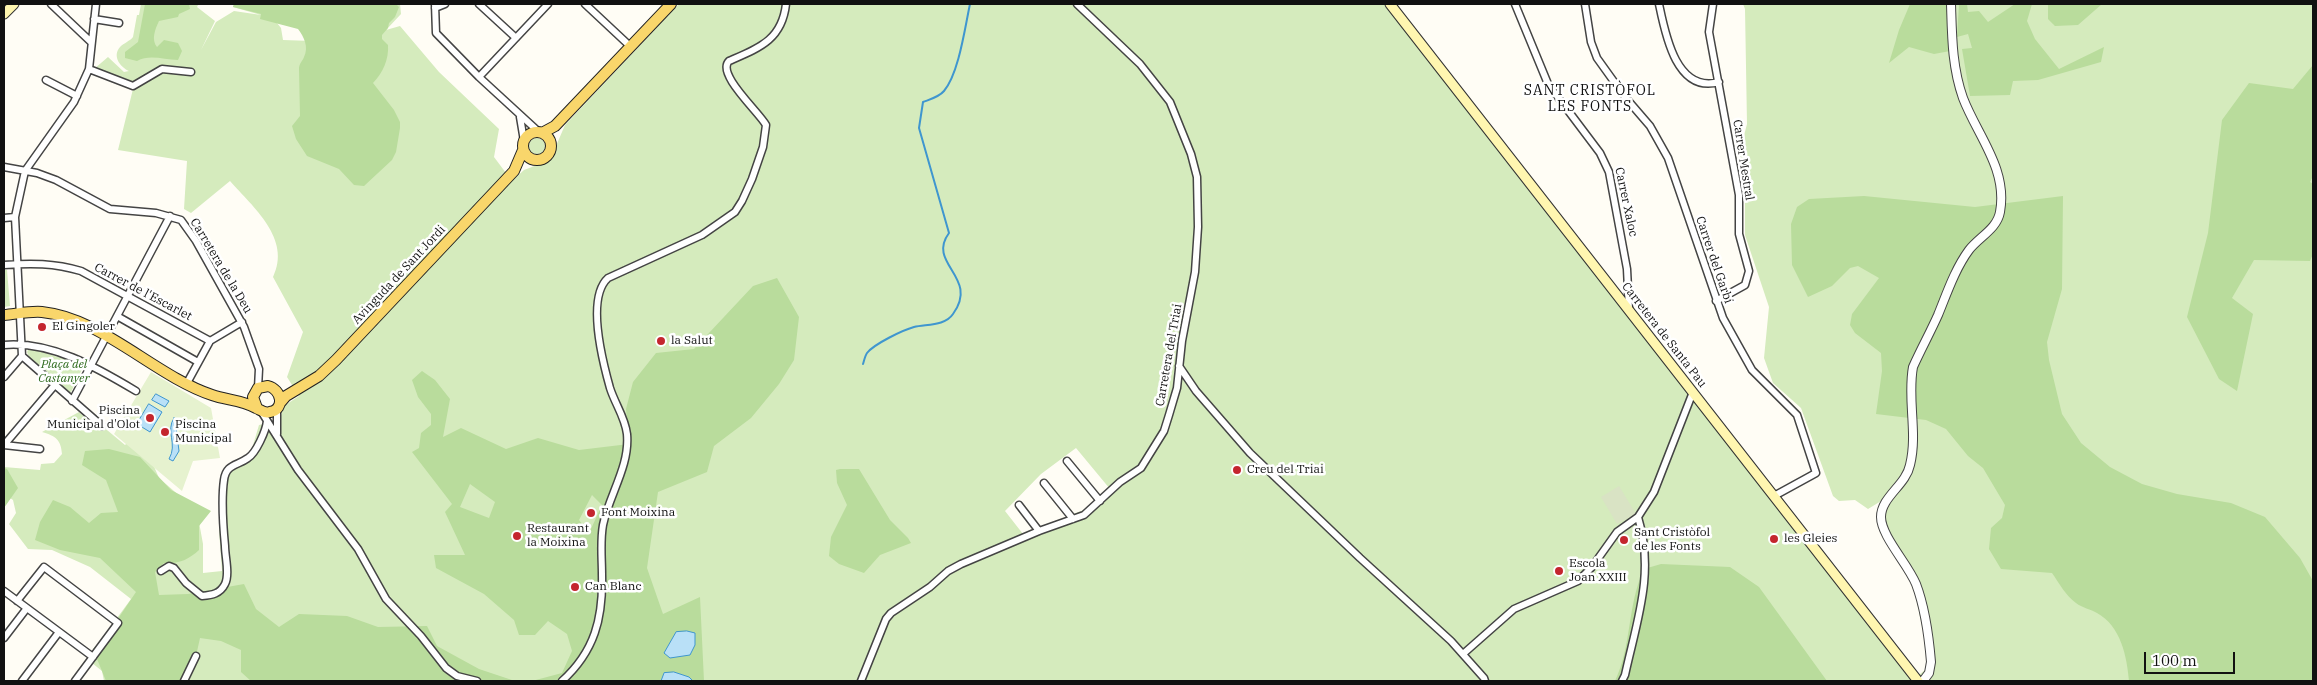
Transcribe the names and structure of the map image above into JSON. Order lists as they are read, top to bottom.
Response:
{
  "streets": {
    "main road": ["Avinguda de Sant Jordi", "Carretera de Santa Pau"],
    "street": [
      "Carrer Mestral",
      "Carrer Xaloc",
      "Carrer del Garbí",
      "Carretera de la Deu",
      "Carrer de l'Escarlet",
      "Carretera del Triai"
    ]
  },
  "crossings": [
    ["Carrer Mestral", "Carrer del Garbí"],
    ["Carrer Xaloc", "Carretera de Santa Pau"],
    ["Carrer del Garbí", "Carretera de Santa Pau"],
    ["Carretera de la Deu", "Avinguda de Sant Jordi"]
  ],
  "districts": ["SANT CRISTÒFOL LES FONTS"],
  "parks": ["Plaça del Castanyer"],
  "places": [
    "El Gingoler",
    "la Salut",
    "Piscina Municipal d'Olot",
    "Piscina Municipal",
    "Creu del Triai",
    "Font Moixina",
    "Restaurant la Moixina",
    "les Gleies",
    "Sant Cristòfol de les Fonts",
    "Escola Joan XXIII",
    "Can Blanc"
  ],
  "scale_bar": "100 m"
}
